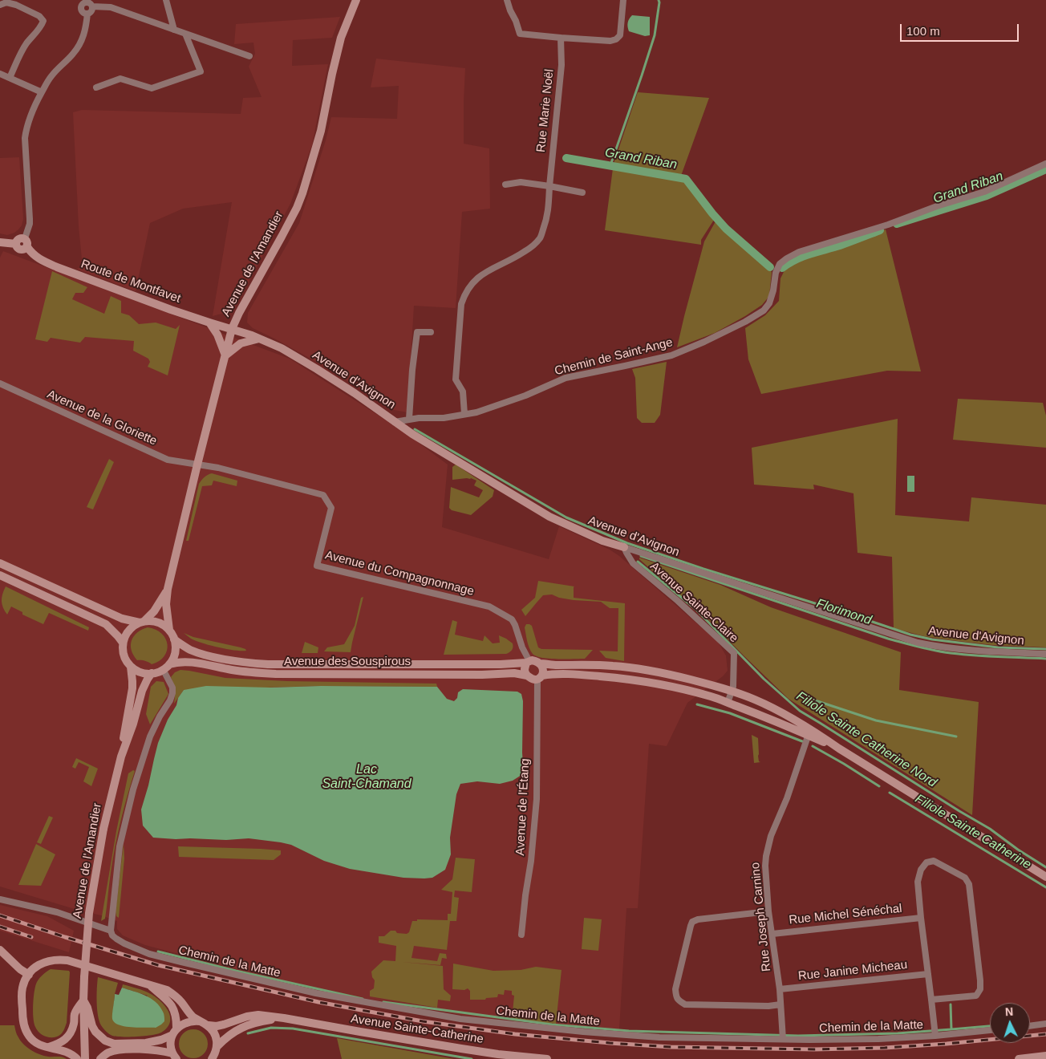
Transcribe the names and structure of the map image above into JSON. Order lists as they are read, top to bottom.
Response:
{
  "streets": {
    "main road": [
      "Avenue de l'Amandier",
      "Route de Montfavet",
      "Avenue d'Avignon",
      "Avenue des Souspirous",
      "Avenue Sainte-Catherine"
    ],
    "street": [
      "Rue Marie Noël",
      "Chemin de Saint-Ange",
      "Avenue de la Gloriette",
      "Avenue du Compagnonnage",
      "Avenue Sainte-Claire",
      "Avenue de l'Étang",
      "Rue Michel Sénéchal",
      "Rue Joseph Carnino",
      "Chemin de la Matte",
      "Rue Janine Micheau"
    ]
  },
  "crossings": [
    ["Rue Marie Noël", "Chemin de Saint-Ange"],
    ["Avenue de l'Amandier", "Route de Montfavet"],
    ["Avenue de l'Amandier", "Avenue d'Avignon"],
    ["Avenue de l'Amandier", "Avenue de la Gloriette"],
    ["Avenue de l'Amandier", "Avenue du Compagnonnage"],
    ["Avenue de l'Amandier", "Avenue des Souspirous"],
    ["Route de Montfavet", "Avenue d'Avignon"],
    ["Chemin de Saint-Ange", "Avenue d'Avignon"],
    ["Avenue d'Avignon", "Avenue Sainte-Claire"],
    ["Avenue de la Gloriette", "Avenue du Compagnonnage"],
    ["Avenue du Compagnonnage", "Avenue des Souspirous"],
    ["Avenue du Compagnonnage", "Avenue de l'Étang"],
    ["Avenue des Souspirous", "Avenue de l'Étang"],
    ["Rue Michel Sénéchal", "Rue Joseph Carnino"],
    ["Rue Joseph Carnino", "Chemin de la Matte"],
    ["Rue Joseph Carnino", "Rue Janine Micheau"]
  ],
  "water": [
    "Grand Riban",
    "Florimond",
    "Filiole Sainte Catherine Nord",
    "Lac Saint-Chamand",
    "Filiole Sainte Catherine"
  ],
  "scale_bar": "100 m",
  "north": "top"
}
